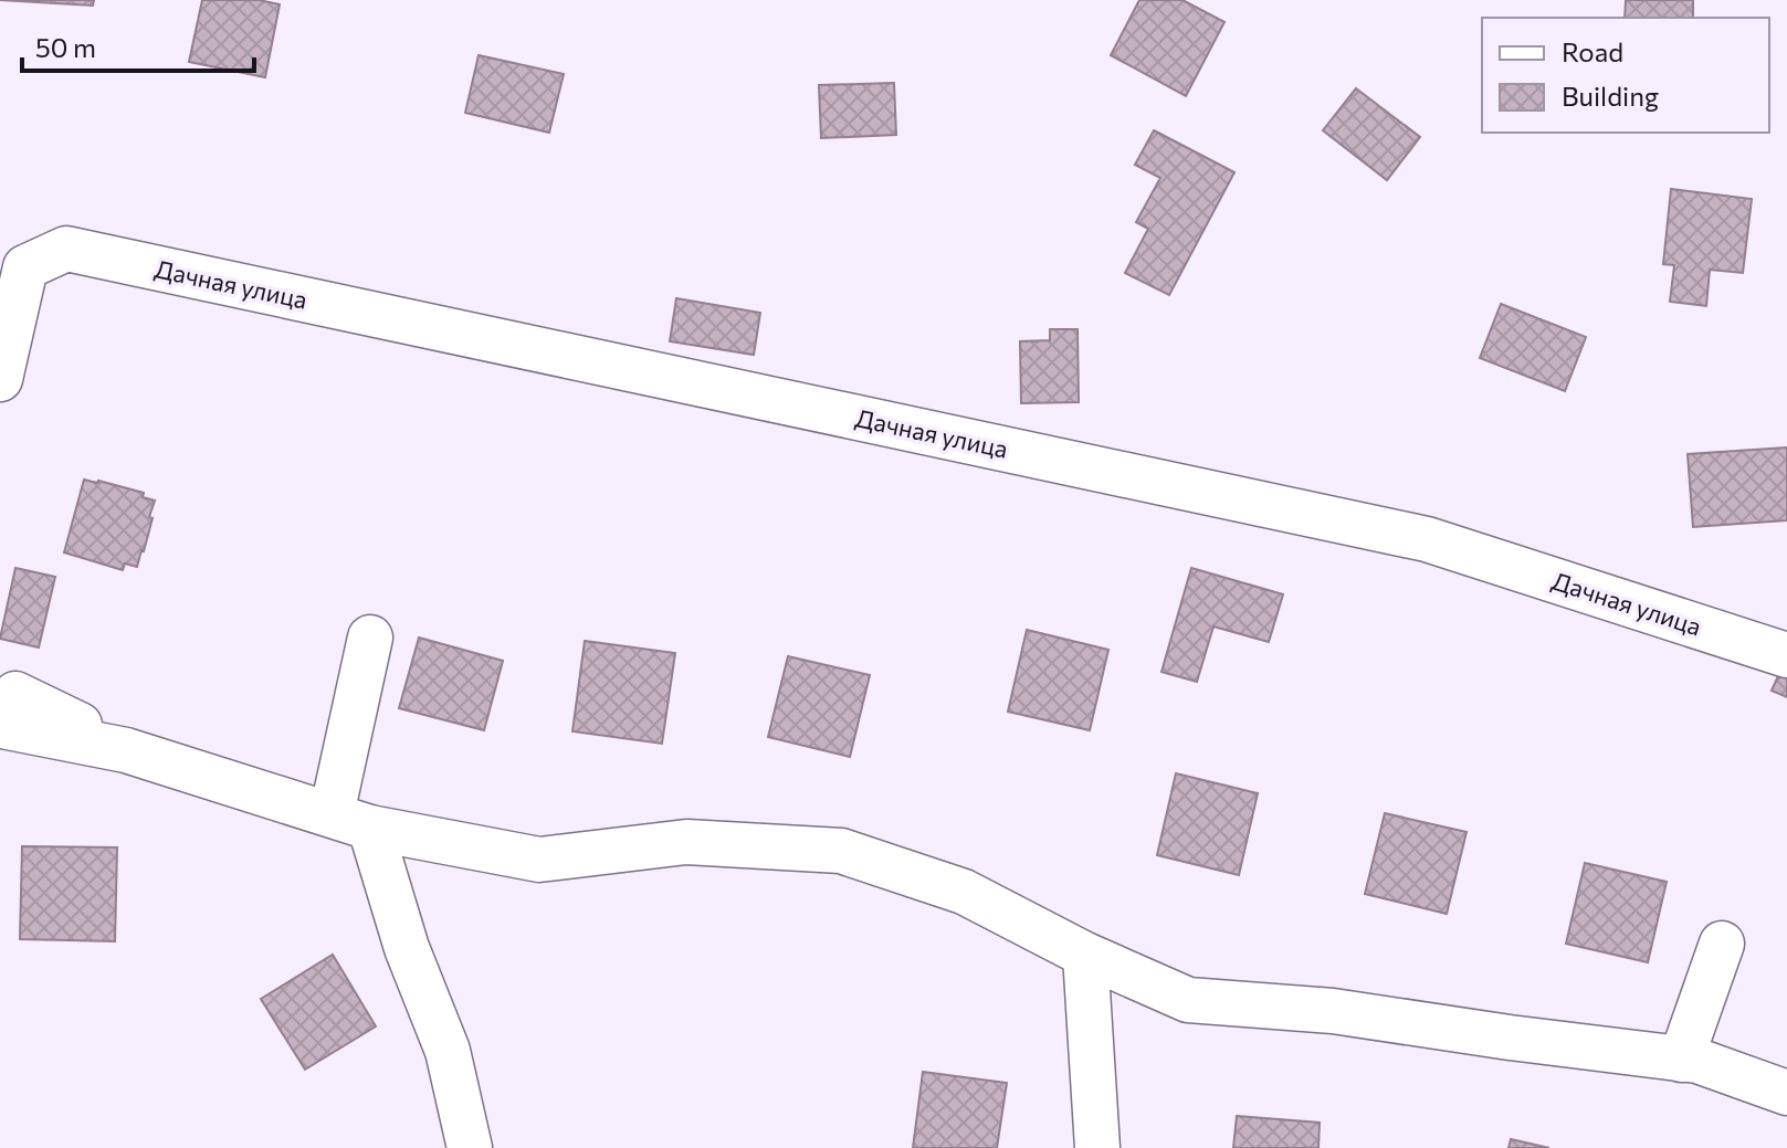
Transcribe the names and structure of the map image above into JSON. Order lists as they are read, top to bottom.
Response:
{
  "streets": {
    "street": ["Дачная улица"]
  },
  "legend": ["Road", "Building"],
  "scale_bar": "50 m"
}
